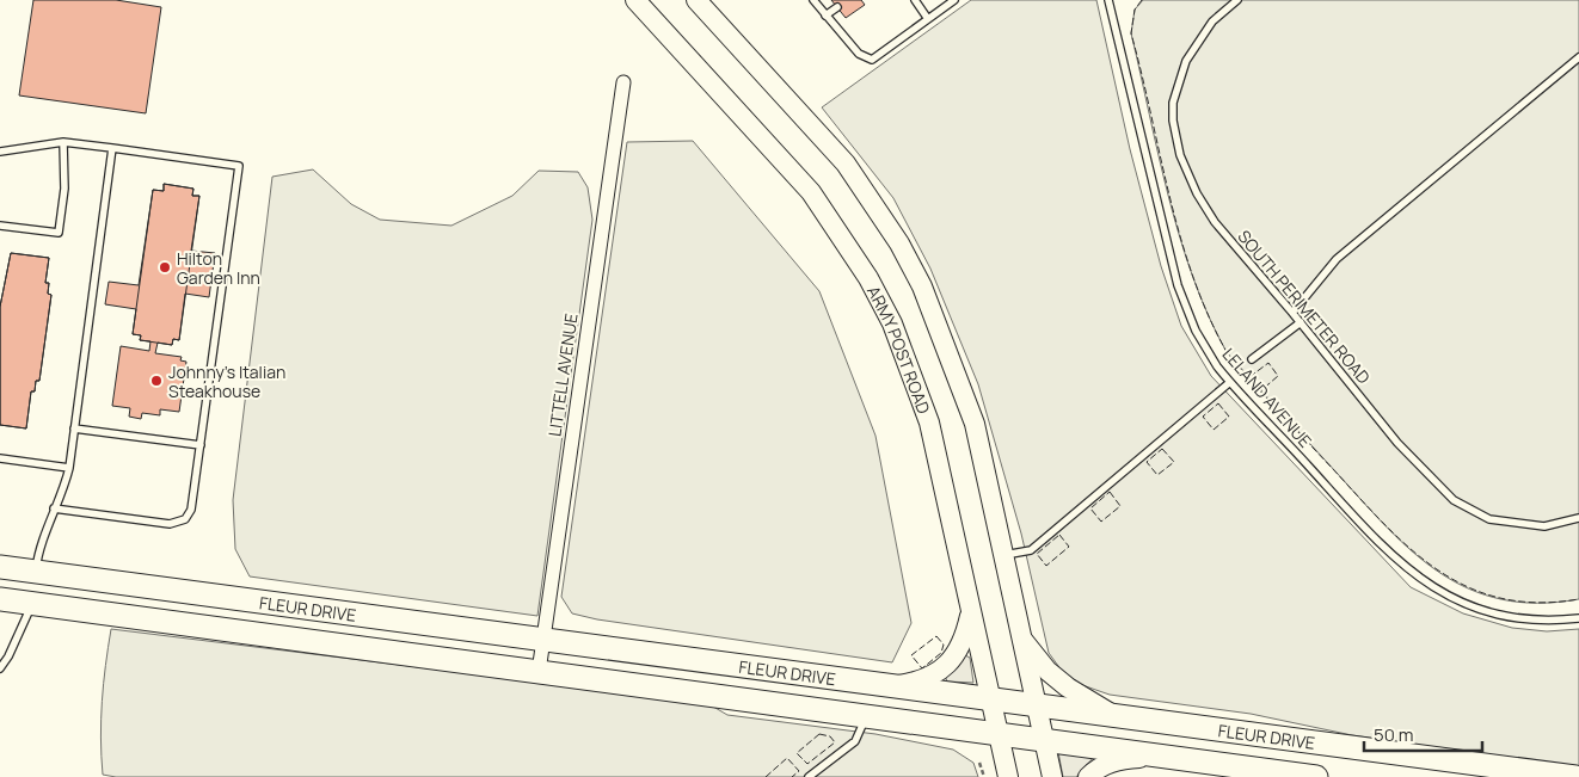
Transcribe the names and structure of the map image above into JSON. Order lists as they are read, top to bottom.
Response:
{
  "streets": {
    "main road": ["ARMY POST ROAD", "FLEUR DRIVE"],
    "street": ["LITTELL AVENUE"],
    "lane": ["SOUTH PERIMETER ROAD", "LELAND AVENUE"]
  },
  "crossings": [
    ["ARMY POST ROAD", "FLEUR DRIVE"],
    ["LITTELL AVENUE", "FLEUR DRIVE"]
  ],
  "places": ["Hilton Garden Inn", "Johnny's Italian Steakhouse"],
  "scale_bar": "50 m"
}
